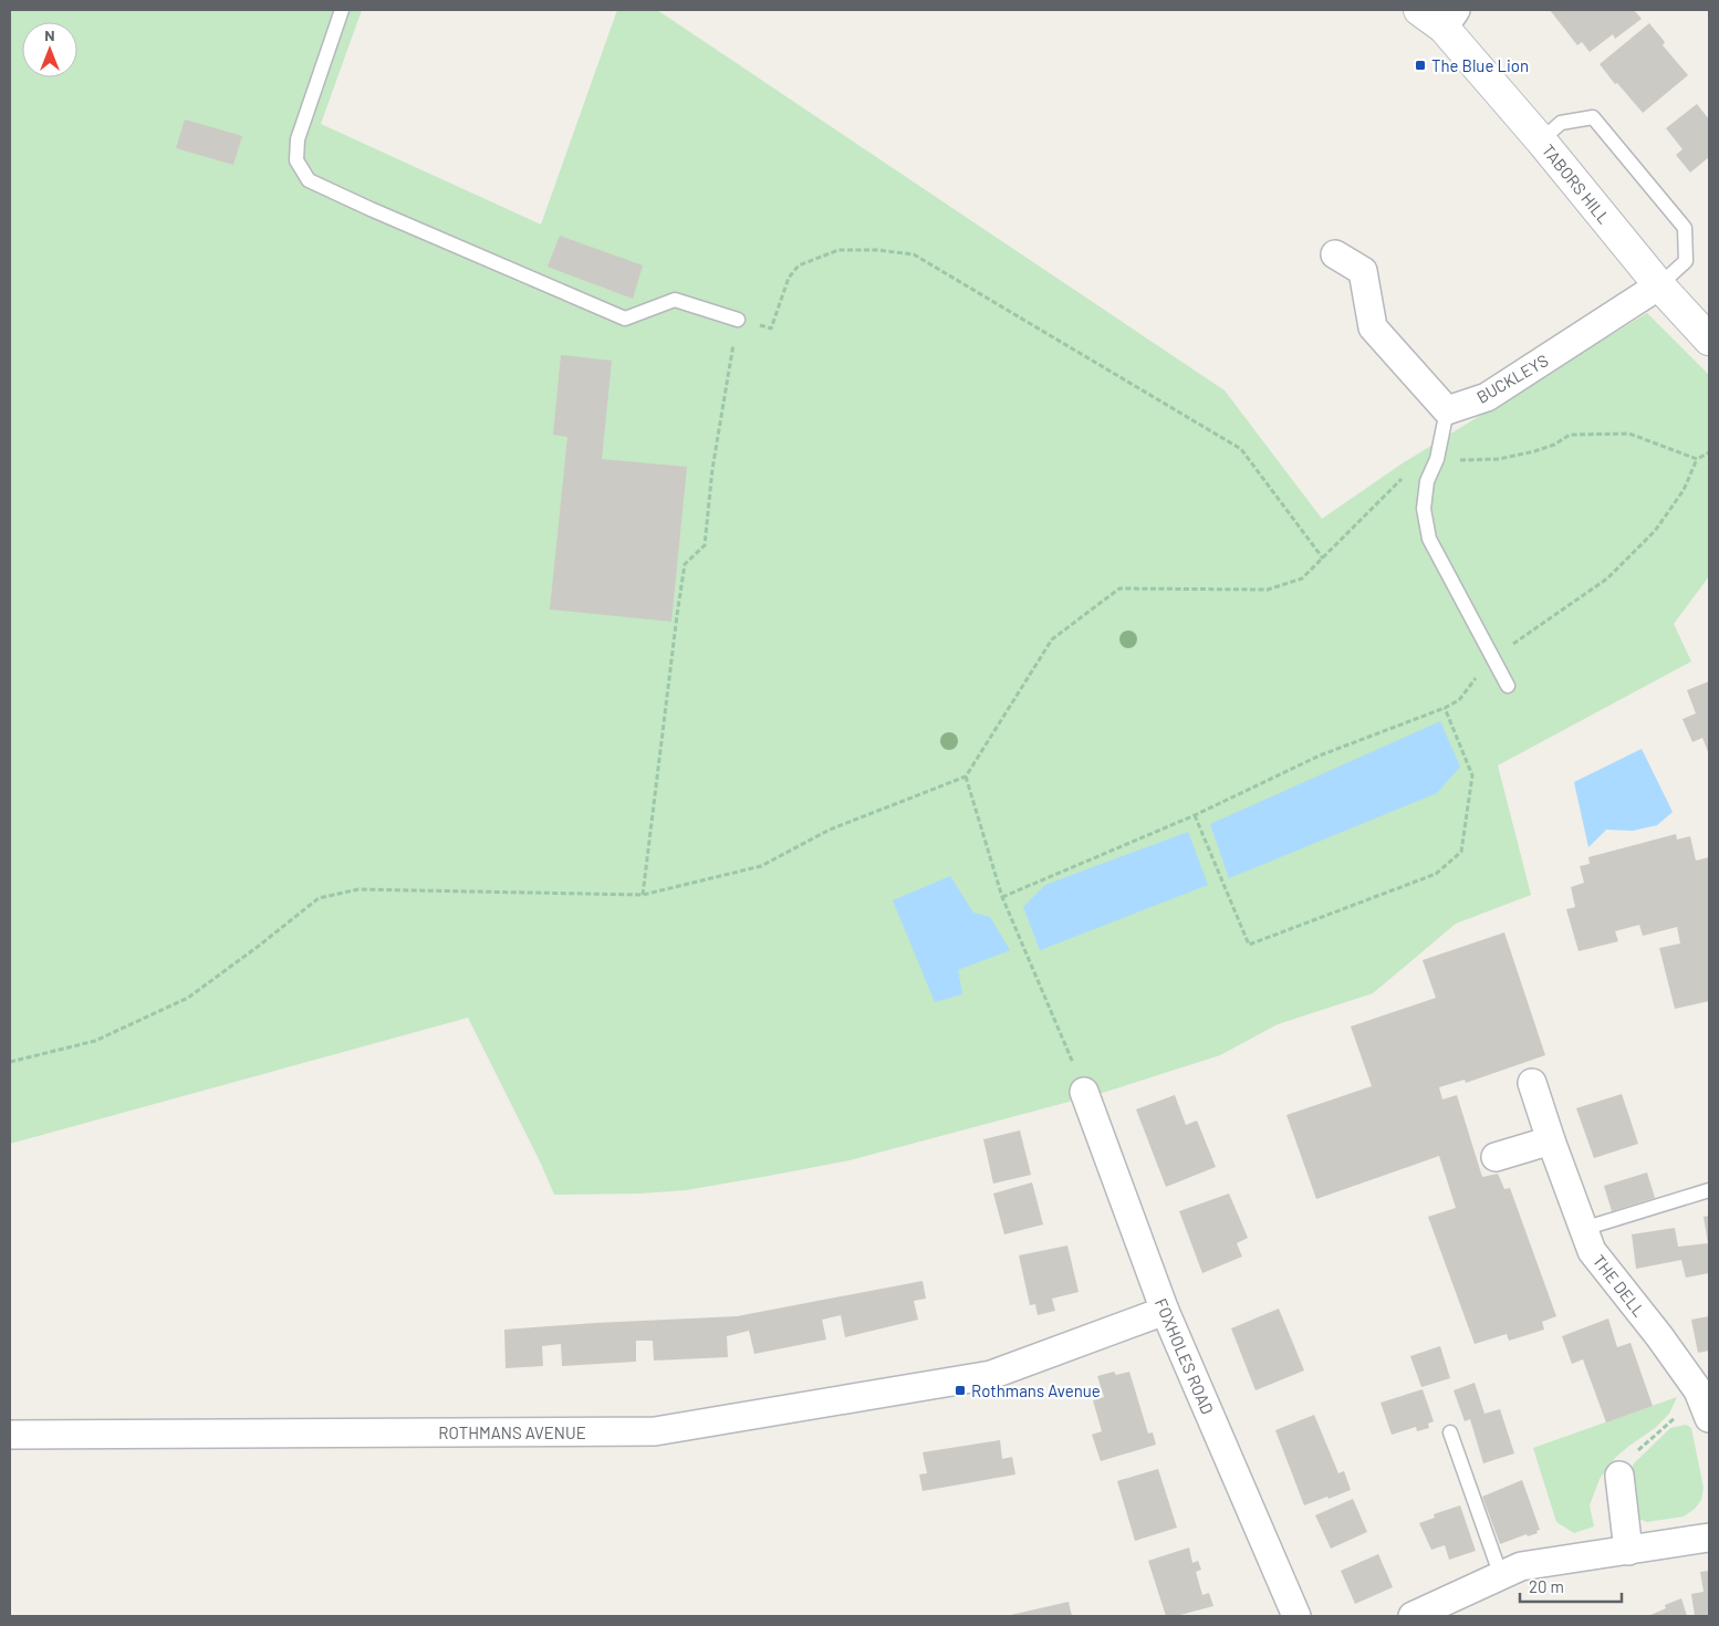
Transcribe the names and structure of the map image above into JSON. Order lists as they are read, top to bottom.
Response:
{
  "streets": {
    "street": [
      "TABORS HILL",
      "BUCKLEYS",
      "THE DELL",
      "FOXHOLES ROAD",
      "ROTHMANS AVENUE"
    ]
  },
  "crossings": [
    ["TABORS HILL", "BUCKLEYS"],
    ["FOXHOLES ROAD", "ROTHMANS AVENUE"]
  ],
  "places": {
    "transit": ["The Blue Lion", "Rothmans Avenue"]
  },
  "scale_bar": "20 m",
  "north": "top"
}
